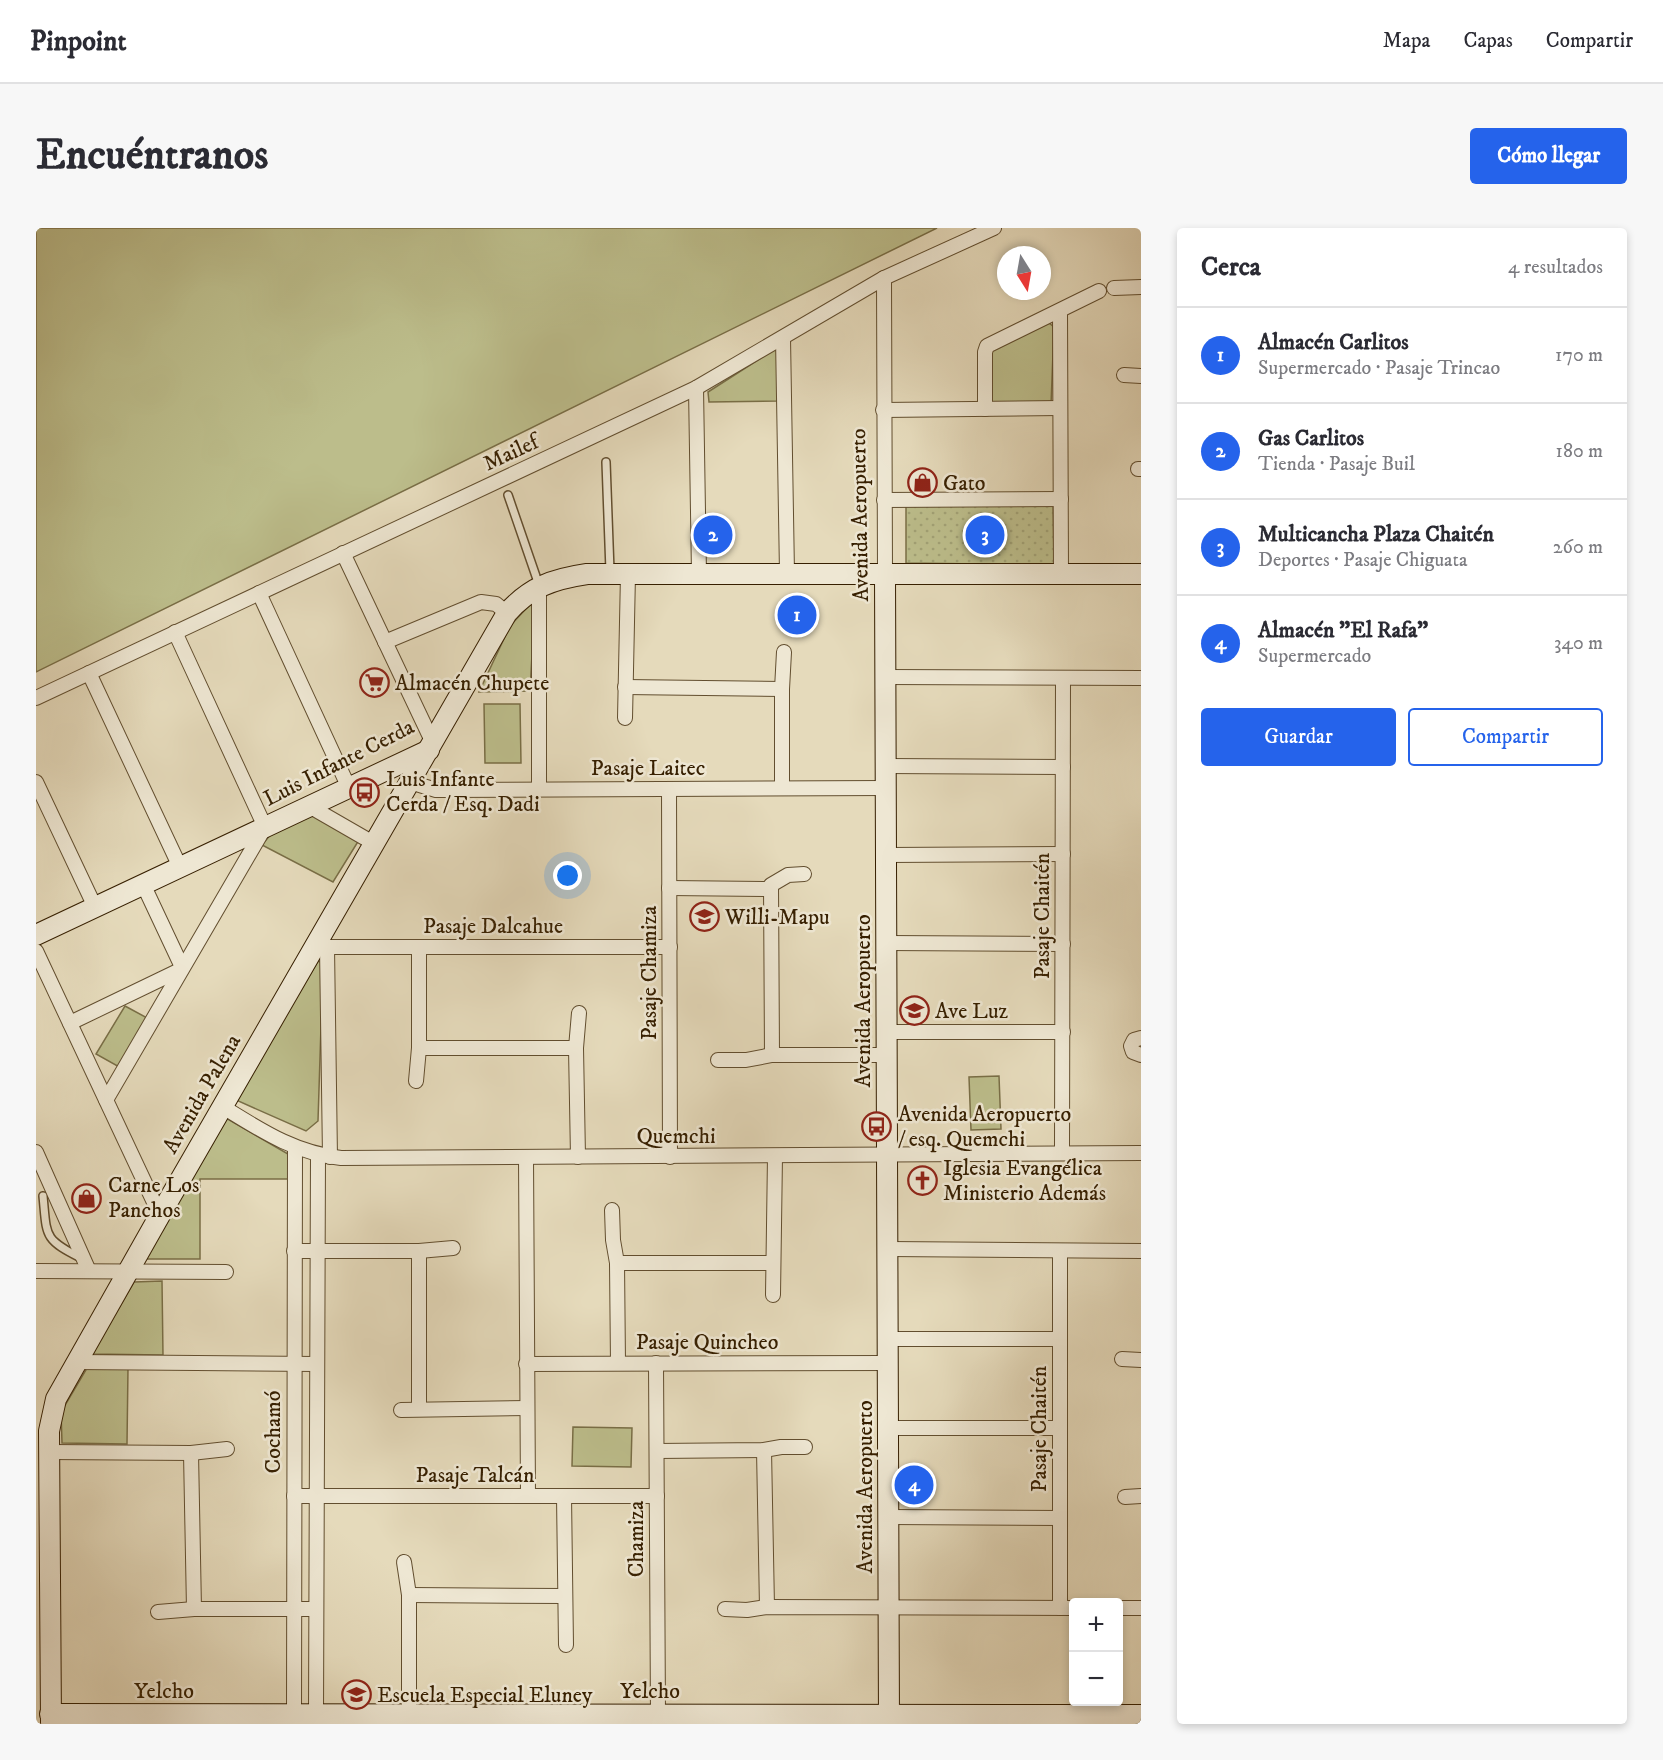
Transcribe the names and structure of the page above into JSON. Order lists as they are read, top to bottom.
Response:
{
  "streets": {
    "street": [
      "Mailef",
      "Avenida Aeropuerto",
      "Luis Infante Cerda",
      "Pasaje Laitec",
      "Pasaje Chaitén",
      "Pasaje Dalcahue",
      "Pasaje Chamiza",
      "Avenida Palena",
      "Quemchi",
      "Pasaje Quincheo",
      "Cochamó",
      "Pasaje Talcán",
      "Chamiza",
      "Yelcho"
    ]
  },
  "crossings": [
    ["Mailef", "Avenida Aeropuerto"],
    ["Avenida Aeropuerto", "Luis Infante Cerda"],
    ["Avenida Aeropuerto", "Pasaje Laitec"],
    ["Avenida Aeropuerto", "Quemchi"],
    ["Avenida Aeropuerto", "Pasaje Quincheo"],
    ["Avenida Aeropuerto", "Yelcho"],
    ["Luis Infante Cerda", "Avenida Palena"],
    ["Pasaje Laitec", "Pasaje Chamiza"],
    ["Pasaje Laitec", "Avenida Palena"],
    ["Pasaje Chaitén", "Quemchi"],
    ["Pasaje Dalcahue", "Pasaje Chamiza"],
    ["Pasaje Dalcahue", "Avenida Palena"],
    ["Pasaje Dalcahue", "Cochamó"],
    ["Pasaje Chamiza", "Quemchi"],
    ["Avenida Palena", "Quemchi"],
    ["Avenida Palena", "Cochamó"],
    ["Avenida Palena", "Yelcho"],
    ["Quemchi", "Cochamó"],
    ["Pasaje Quincheo", "Chamiza"],
    ["Cochamó", "Pasaje Talcán"],
    ["Cochamó", "Yelcho"],
    ["Pasaje Talcán", "Chamiza"],
    ["Chamiza", "Yelcho"]
  ],
  "places": {
    "shop": ["Gato", "Carne Los Panchos"],
    "supermarket": ["Almacén Chupete"],
    "bus stop": ["Luis Infante Cerda / Esq. Dadi", "Avenida Aeropuerto / esq. Quemchi"],
    "school or university": ["Willi-Mapu", "Ave Luz", "Escuela Especial Eluney"],
    "church": ["Iglesia Evangélica Ministerio Además"]
  },
  "north": "bottom",
  "page": {
    "header": "Pinpoint",
    "nav": ["Mapa", "Capas", "Compartir"],
    "buttons": [
      "Cómo llegar",
      ["Guardar", "Compartir"]
    ],
    "title": "Encuéntranos",
    "heading": ["Cerca", "4 resultados"],
    "list": [
      {
        "mark": "1",
        "name": "Almacén Carlitos",
        "note": "Supermercado · Pasaje Trincao",
        "value": "170 m"
      },
      {
        "mark": "2",
        "name": "Gas Carlitos",
        "note": "Tienda · Pasaje Buil",
        "value": "180 m"
      },
      {
        "mark": "3",
        "name": "Multicancha Plaza Chaitén",
        "note": "Deportes · Pasaje Chiguata",
        "value": "260 m"
      },
      {
        "mark": "4",
        "name": "Almacén \"El Rafa\"",
        "note": "Supermercado",
        "value": "340 m"
      }
    ],
    "pins": [
      "2",
      "3",
      "1",
      "4"
    ],
    "map_buttons": ["+", "−"]
  }
}
